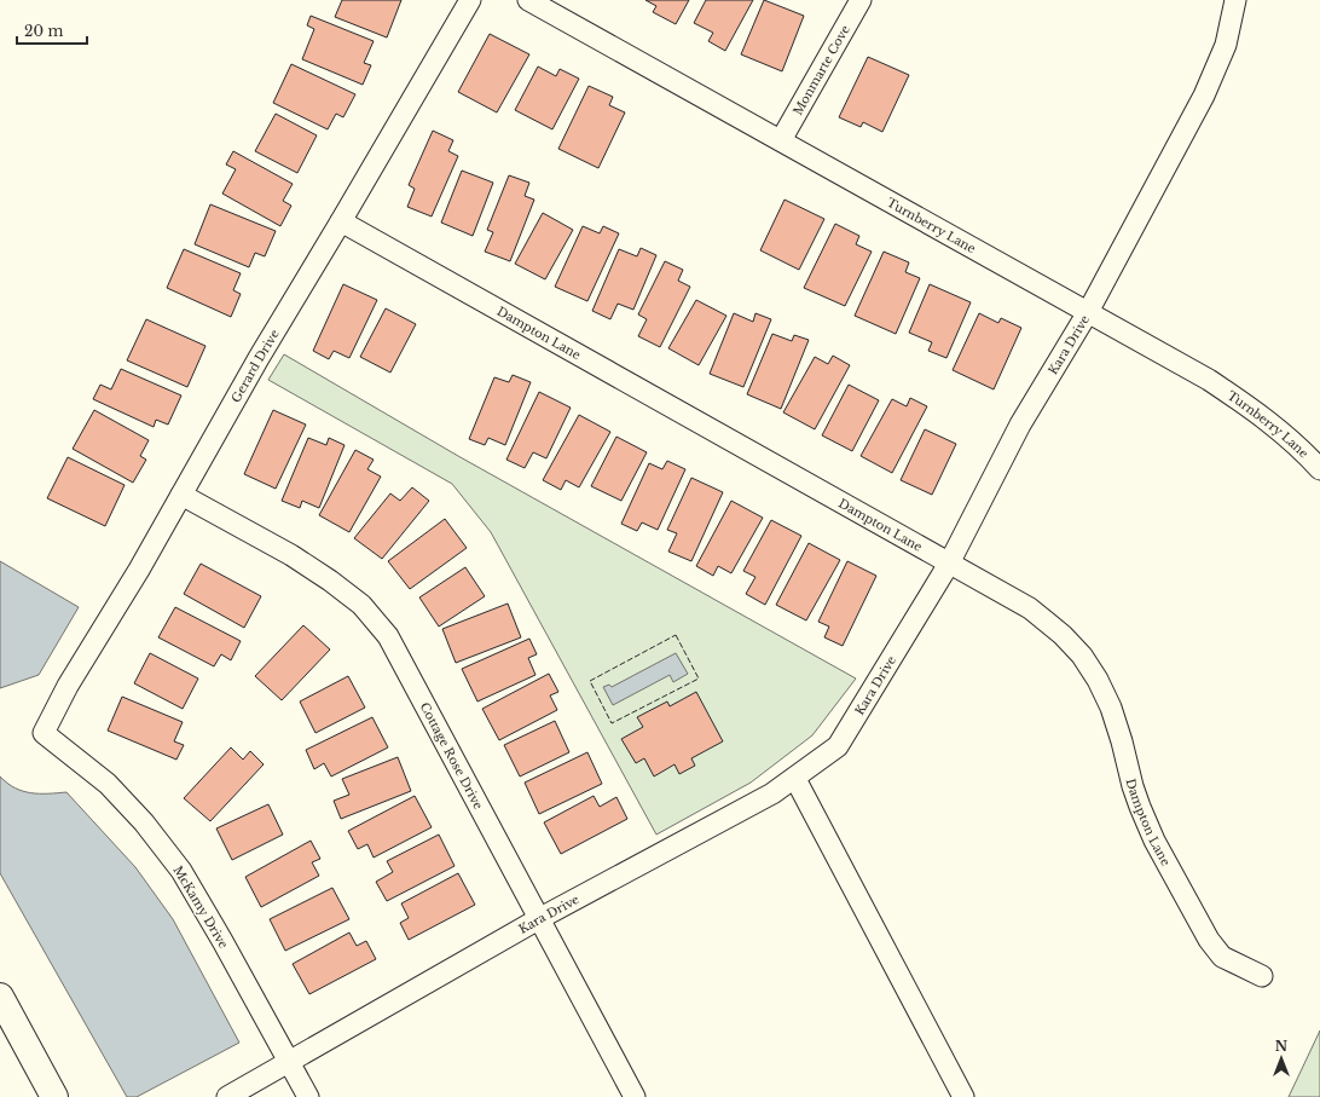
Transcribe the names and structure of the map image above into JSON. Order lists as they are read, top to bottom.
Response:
{
  "streets": {
    "street": [
      "Monmarte Cove",
      "Turnberry Lane",
      "Dampton Lane",
      "Kara Drive",
      "Gerard Drive",
      "Cottage Rose Drive",
      "McKamy Drive"
    ]
  },
  "crossings": [
    ["Monmarte Cove", "Turnberry Lane"],
    ["Turnberry Lane", "Kara Drive"],
    ["Dampton Lane", "Kara Drive"],
    ["Dampton Lane", "Gerard Drive"],
    ["Kara Drive", "Cottage Rose Drive"],
    ["Kara Drive", "McKamy Drive"],
    ["Gerard Drive", "Cottage Rose Drive"],
    ["Gerard Drive", "McKamy Drive"]
  ],
  "scale_bar": "20 m",
  "north": "top"
}
